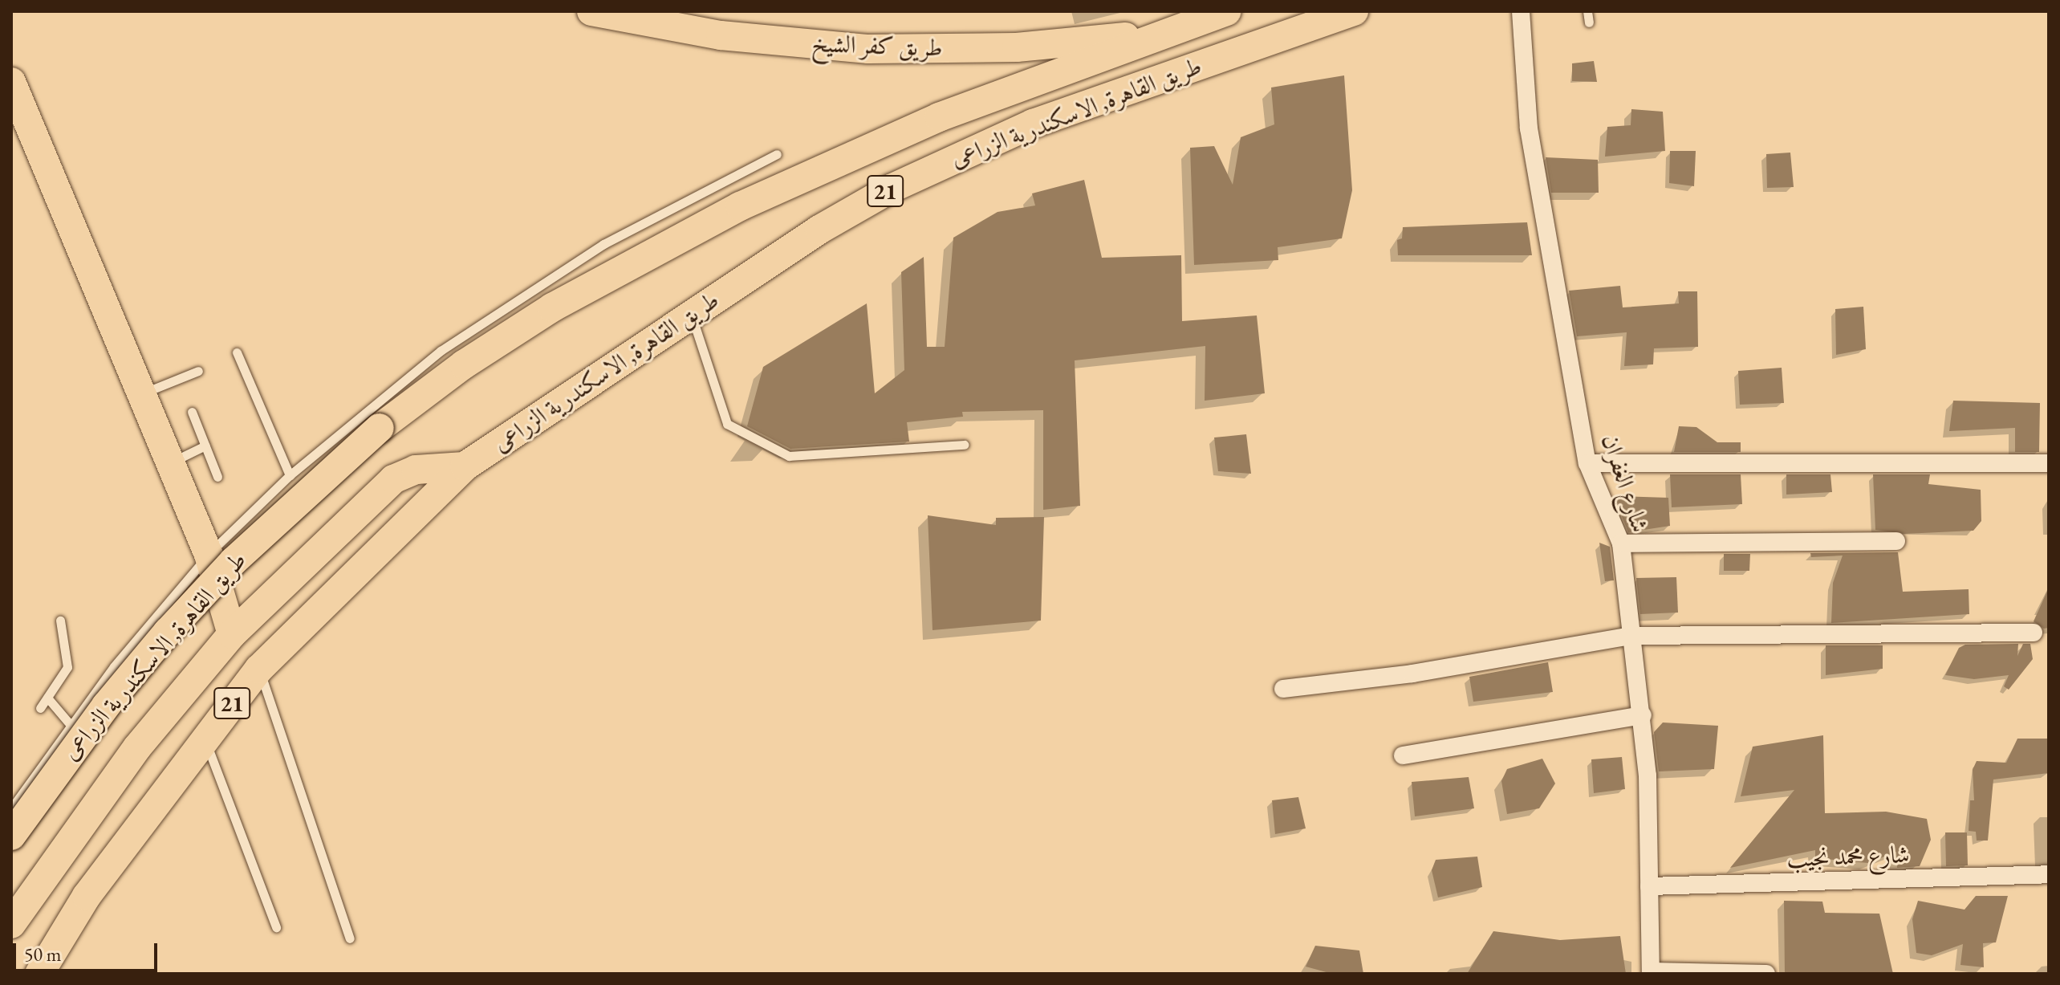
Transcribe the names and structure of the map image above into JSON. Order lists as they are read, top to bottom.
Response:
{
  "streets": {
    "highway": ["طريق كفر الشيخ", "طريق القاهرة, الاسكندرية الزراعى", "21"],
    "street": ["شارع الغفران", "شارع محمد نجيب"]
  },
  "crossings": [
    ["طريق كفر الشيخ", "طريق القاهرة, الاسكندرية الزراعى"],
    ["شارع الغفران", "شارع محمد نجيب"]
  ],
  "scale_bar": "50 m"
}
